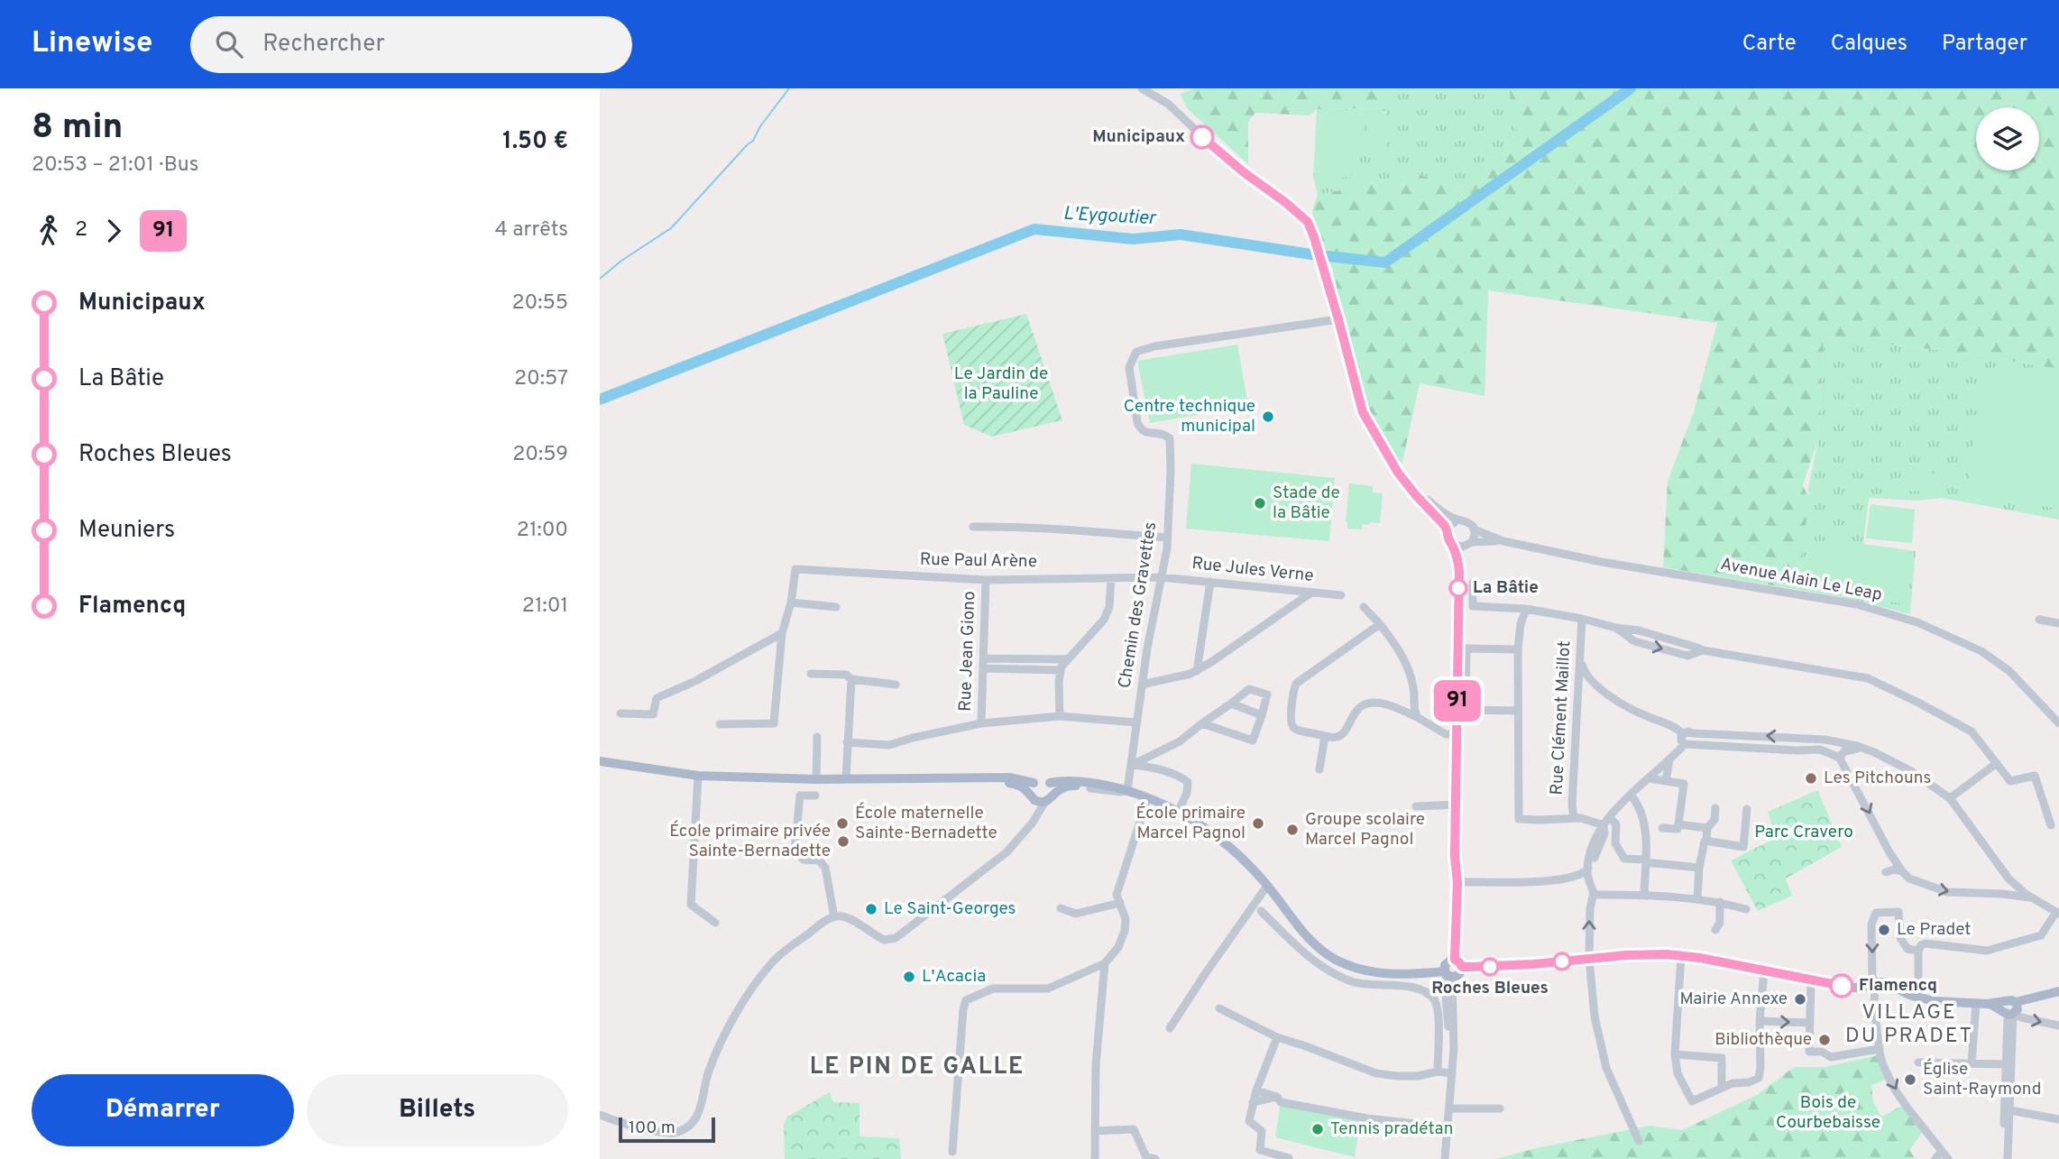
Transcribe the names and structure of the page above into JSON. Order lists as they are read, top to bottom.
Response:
{
  "streets": {
    "street": [
      "Rue Paul Arène",
      "Rue Jules Verne",
      "Avenue Alain Le Leap",
      "Chemin des Gravettes",
      "Rue Jean Giono",
      "Rue Clément Maillot"
    ]
  },
  "crossings": [
    ["Rue Paul Arène", "Rue Jules Verne"],
    ["Rue Paul Arène", "Chemin des Gravettes"],
    ["Rue Paul Arène", "Rue Jean Giono"],
    ["Rue Jules Verne", "Chemin des Gravettes"]
  ],
  "districts": ["VILLAGE DU PRADET", "LE PIN DE GALLE"],
  "water": ["L'Eygoutier"],
  "parks": ["Le Jardin de la Pauline", "Parc Cravero", "Bois de Courbebaisse"],
  "places": [
    "Municipaux",
    "Centre technique municipal",
    "Stade de la Bâtie",
    "La Bâtie",
    "Les Pitchouns",
    "École maternelle Sainte-Bernadette",
    "École primaire Marcel Pagnol",
    "Groupe scolaire Marcel Pagnol",
    "École primaire privée Sainte-Bernadette",
    "Le Saint-Georges",
    "Le Pradet",
    "Roches Bleues",
    "L'Acacia",
    "Flamencq",
    "Mairie Annexe",
    "Bibliothèque",
    "Église Saint-Raymond",
    "Tennis pradétan"
  ],
  "lines": ["bus line 91"],
  "scale_bar": "100 m",
  "page": {
    "header": "Linewise",
    "search": "Rechercher",
    "nav": ["Carte", "Calques", "Partager"],
    "heading": ["8 min", "20:53 – 21:01 · Bus", "1.50 €"],
    "on_map": "91",
    "legs": ["2", "91", "4 arrêts"],
    "list": [
      {
        "name": "Municipaux",
        "value": "20:55"
      },
      {
        "name": "La Bâtie",
        "value": "20:57"
      },
      {
        "name": "Roches Bleues",
        "value": "20:59"
      },
      {
        "name": "Meuniers",
        "value": "21:00"
      },
      {
        "name": "Flamencq",
        "value": "21:01"
      }
    ],
    "buttons": ["Démarrer", "Billets"],
    "scale": "100 m"
  }
}
